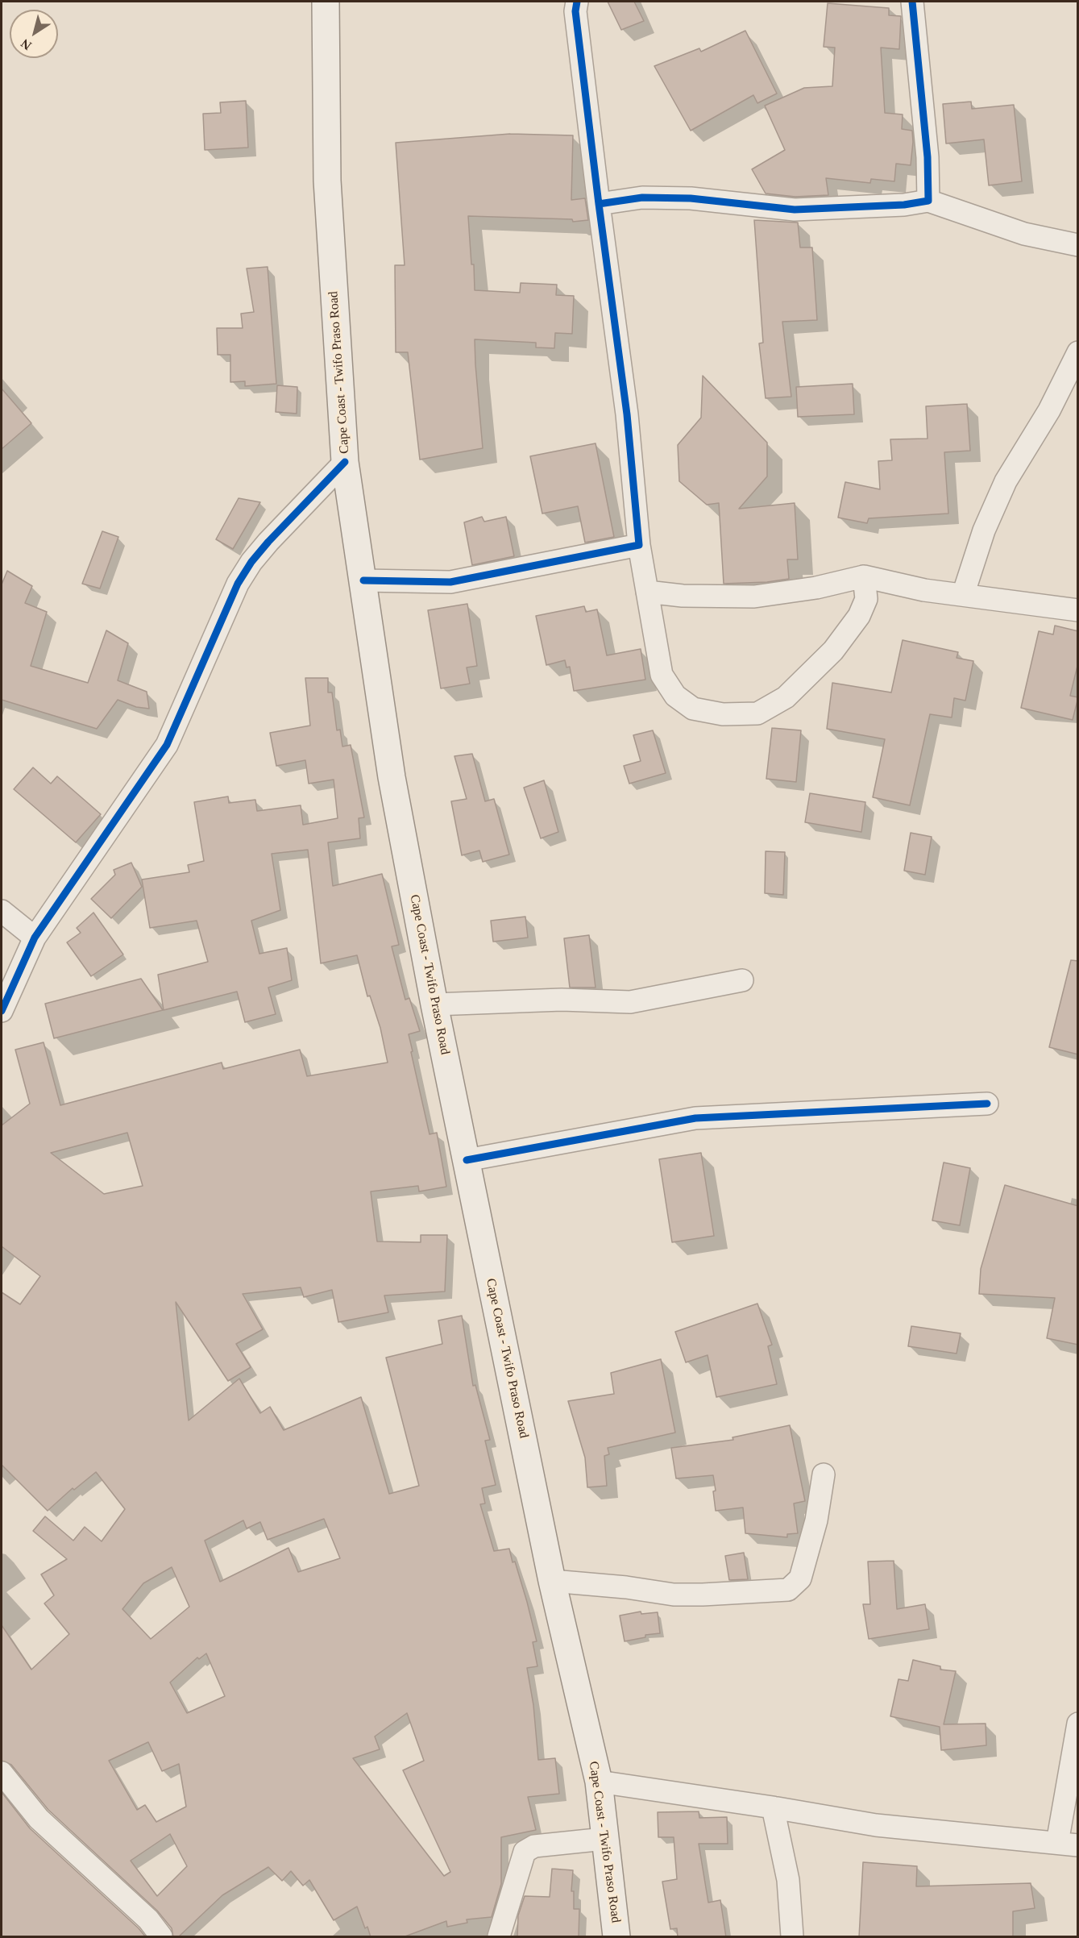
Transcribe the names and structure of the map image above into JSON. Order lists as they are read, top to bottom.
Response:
{
  "streets": {
    "main road": ["Cape Coast - Twifo Praso Road"]
  },
  "north": "bottom left"
}
